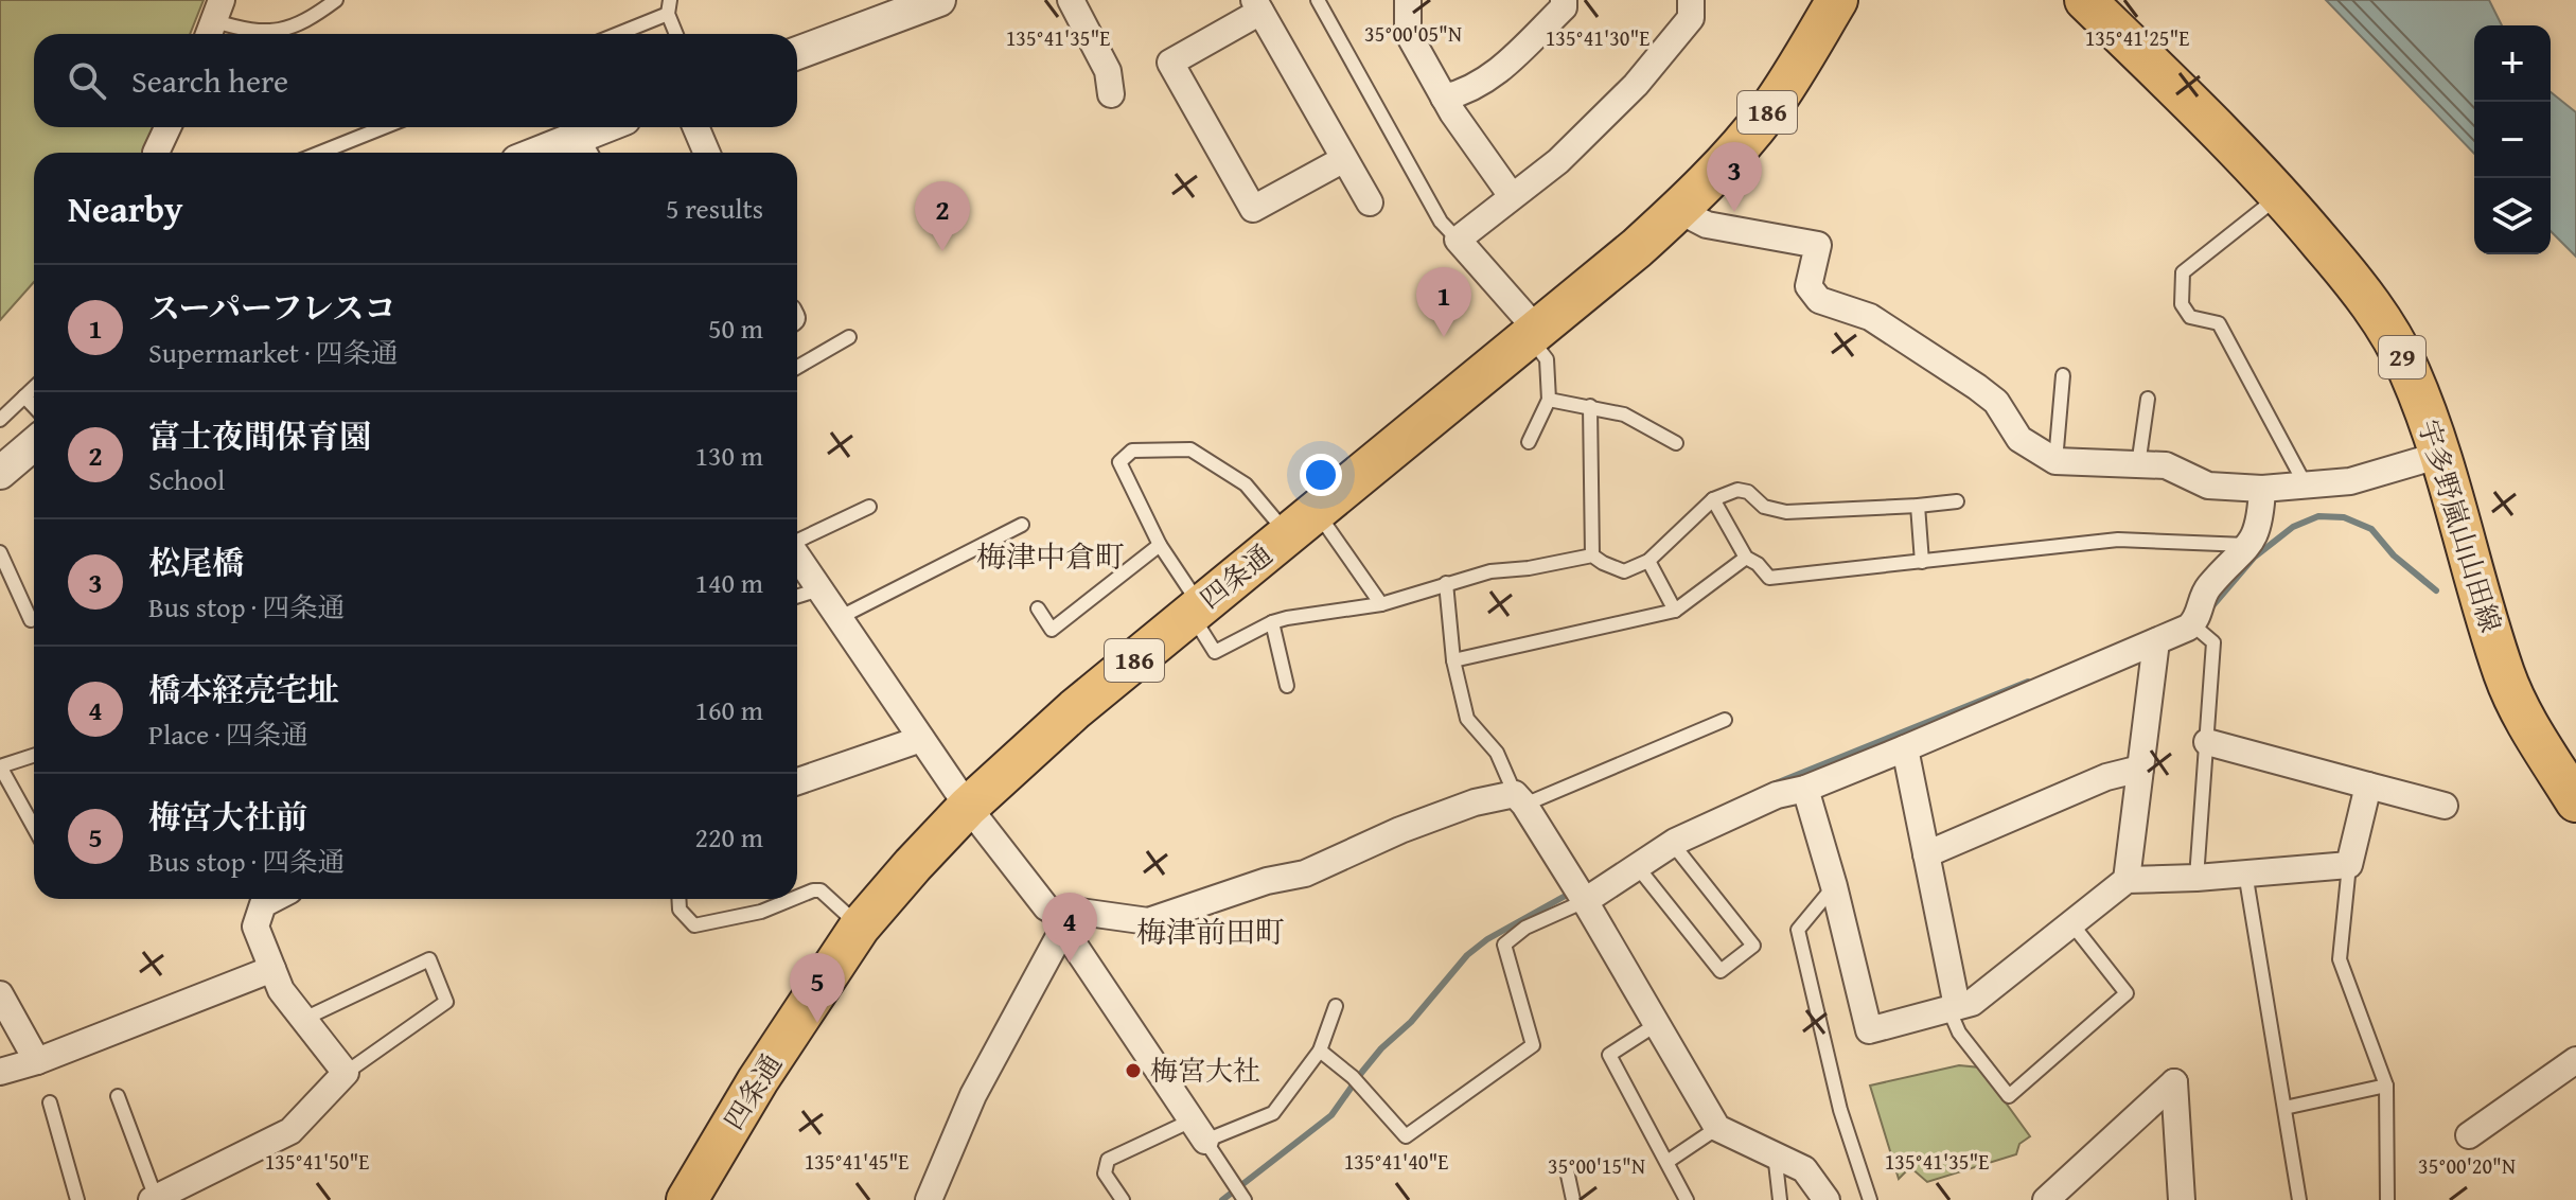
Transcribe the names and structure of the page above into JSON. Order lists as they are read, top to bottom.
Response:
{
  "streets": {
    "main road": [
      "186",
      "29",
      "宇多野嵐山山田線",
      "四条通"
    ]
  },
  "districts": ["梅津中倉町", "梅津前田町"],
  "places": ["梅宮大社"],
  "page": {
    "map_buttons": ["+", "−"],
    "search": "Search here",
    "pins": [
      "3",
      "2",
      "1",
      "4",
      "5"
    ],
    "heading": ["Nearby", "5 results"],
    "list": [
      {
        "mark": "1",
        "name": "スーパーフレスコ",
        "note": "Supermarket · 四条通",
        "value": "50 m"
      },
      {
        "mark": "2",
        "name": "富士夜間保育園",
        "note": "School",
        "value": "130 m"
      },
      {
        "mark": "3",
        "name": "松尾橋",
        "note": "Bus stop · 四条通",
        "value": "140 m"
      },
      {
        "mark": "4",
        "name": "橋本経亮宅址",
        "note": "Place · 四条通",
        "value": "160 m"
      },
      {
        "mark": "5",
        "name": "梅宮大社前",
        "note": "Bus stop · 四条通",
        "value": "220 m"
      }
    ]
  },
  "coordinates": [
    "35°00'05\"N",
    "135°41'25\"E",
    "135°41'35\"E",
    "135°41'30\"E",
    "135°41'50\"E",
    "135°41'45\"E",
    "135°41'40\"E",
    "35°00'15\"N",
    "35°00'20\"N"
  ]
}
